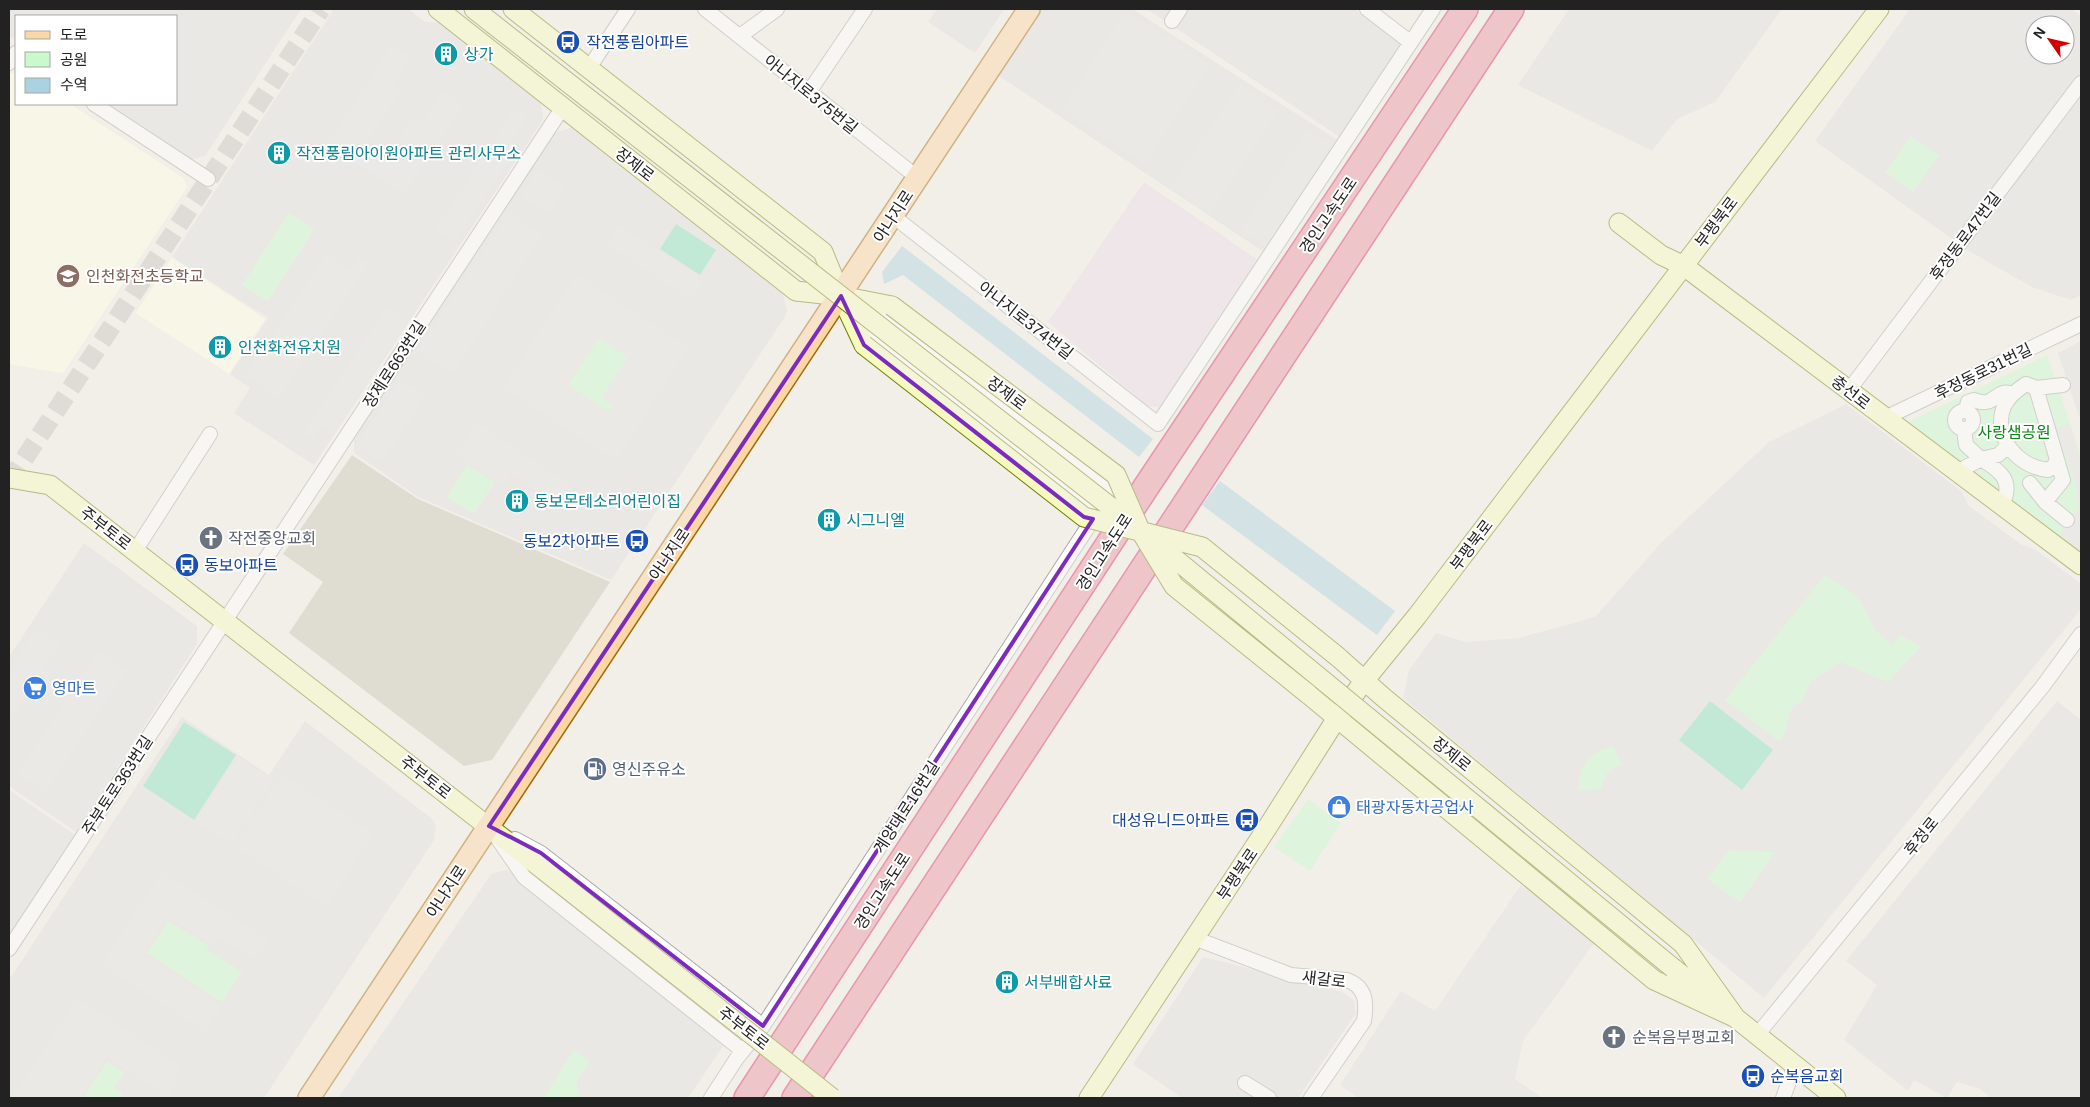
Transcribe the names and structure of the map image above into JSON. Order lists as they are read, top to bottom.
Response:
{
  "streets": {
    "highway": ["경인고속도로"],
    "main road": [
      "장제로",
      "아나지로",
      "부평북로",
      "충선로",
      "주부토로"
    ],
    "street": [
      "아나지로375번길",
      "후정동로47번길",
      "아나지로374번길",
      "장제로663번길",
      "후정동로31번길",
      "주부토로363번길",
      "계양대로16번길",
      "후정로",
      "새갈로"
    ]
  },
  "crossings": [
    ["아나지로375번길", "아나지로"],
    ["장제로", "아나지로"],
    ["장제로", "부평북로"],
    ["장제로", "장제로663번길"],
    ["장제로", "계양대로16번길"],
    ["장제로", "후정로"],
    ["아나지로", "아나지로374번길"],
    ["아나지로", "주부토로"],
    ["아나지로", "계양대로16번길"],
    ["부평북로", "충선로"],
    ["부평북로", "새갈로"],
    ["후정동로47번길", "충선로"],
    ["장제로663번길", "주부토로"],
    ["장제로663번길", "주부토로363번길"],
    ["후정동로31번길", "충선로"],
    ["주부토로", "주부토로363번길"]
  ],
  "parks": ["사랑샘공원"],
  "places": {
    "bus stop": [
      "작전풍림아파트",
      "동보2차아파트",
      "동보아파트",
      "대성유니드아파트",
      "순복음교회"
    ],
    "building": [
      "상가",
      "작전풍림아이원아파트 관리사무소",
      "인천화전유치원",
      "동보몬테소리어린이집",
      "시그니엘",
      "서부배합사료"
    ],
    "school or university": ["인천화전초등학교"],
    "church": ["작전중앙교회", "순복음부평교회"],
    "supermarket": ["영마트"],
    "fuel station": ["영신주유소"],
    "shop": ["태광자동차공업사"]
  },
  "legend": ["도로", "공원", "수역"],
  "north": "top left"
}
